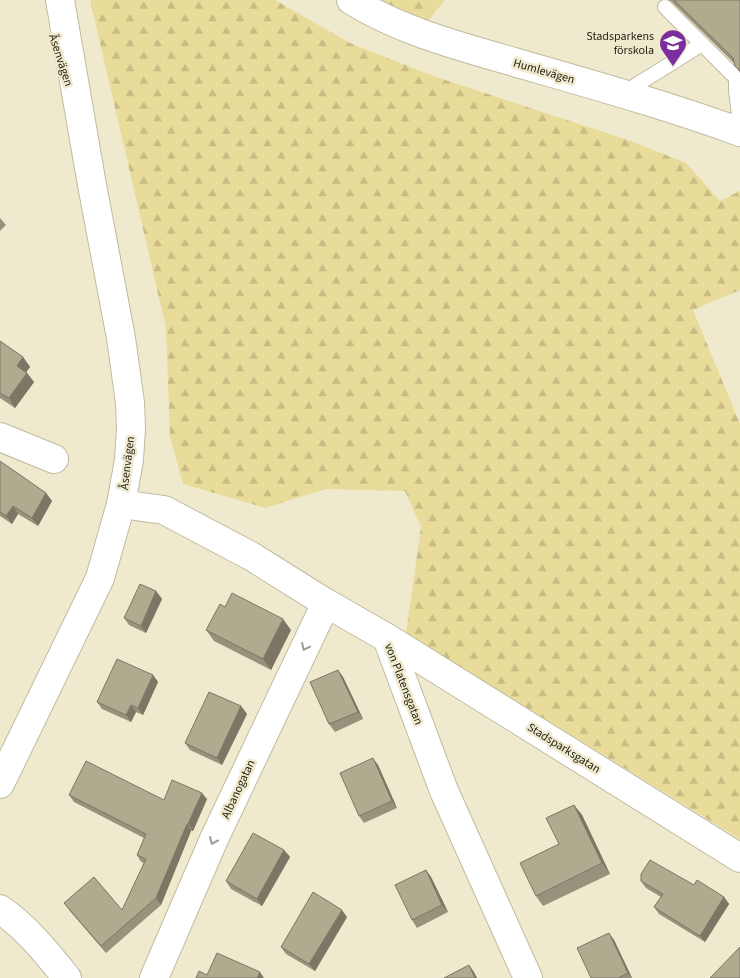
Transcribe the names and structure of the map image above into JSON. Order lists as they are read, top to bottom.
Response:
{
  "streets": {
    "street": [
      "Åsenvägen",
      "Humlevägen",
      "von Platensgatan",
      "Stadsparksgatan",
      "Albanogatan"
    ]
  },
  "crossings": [
    ["Åsenvägen", "von Platensgatan"],
    ["von Platensgatan", "Stadsparksgatan"],
    ["von Platensgatan", "Albanogatan"]
  ],
  "one_way": ["Albanogatan"],
  "places": {
    "school or university": ["Stadsparkens förskola"]
  }
}
